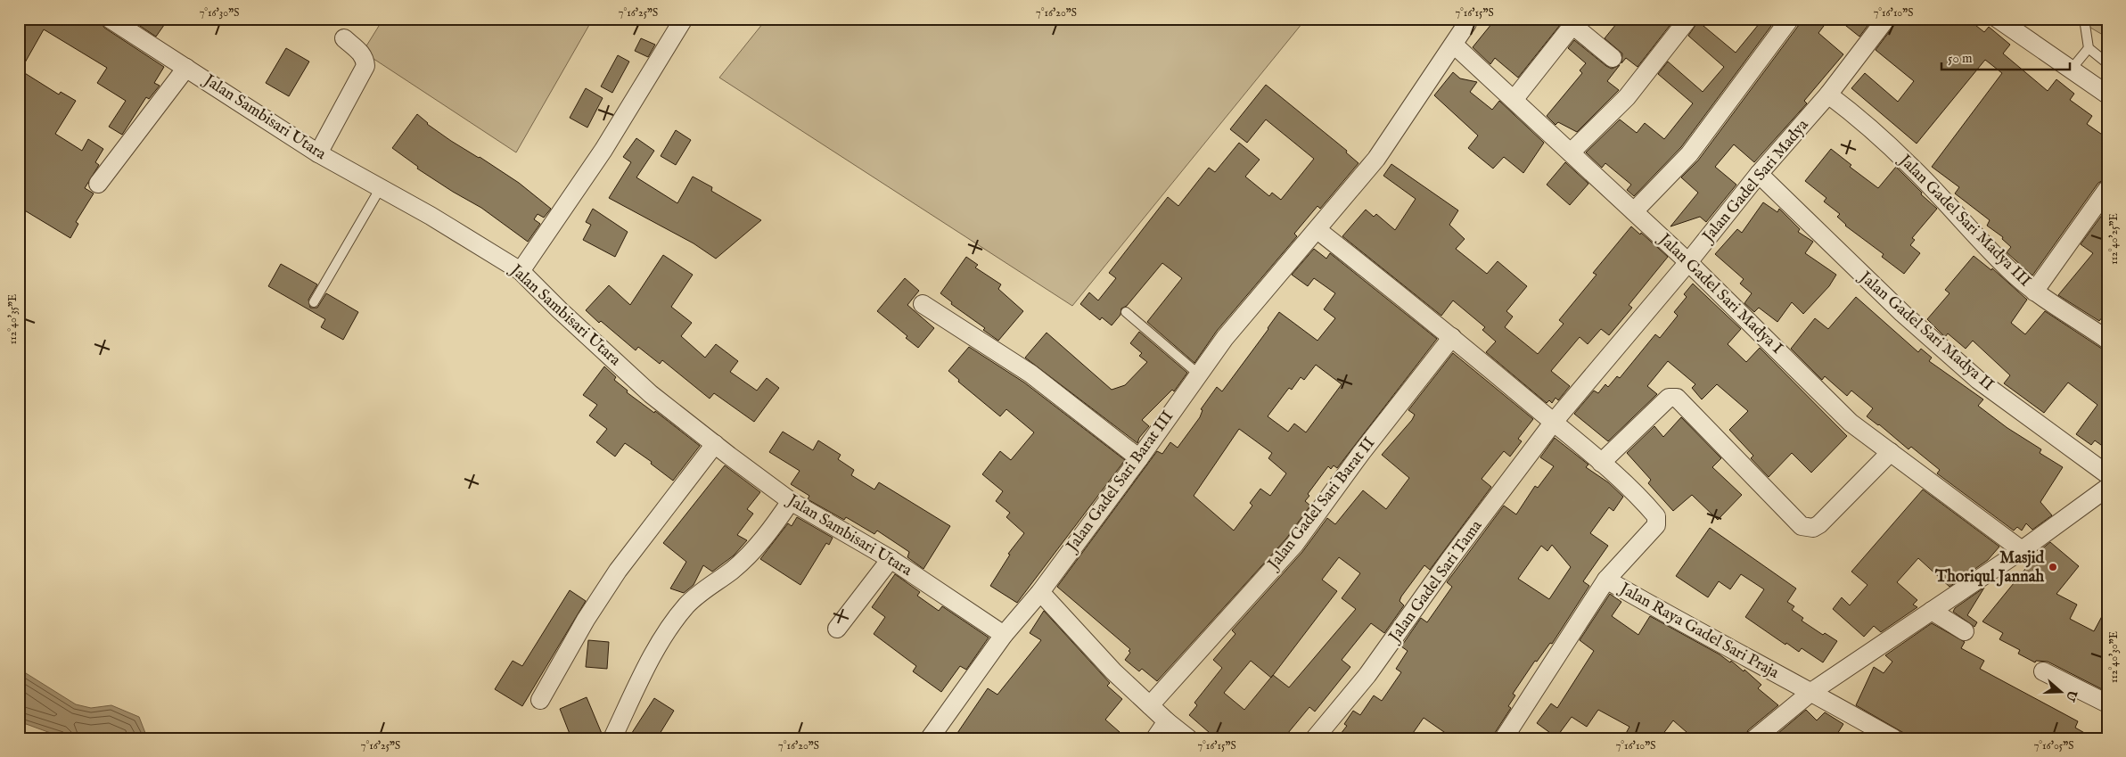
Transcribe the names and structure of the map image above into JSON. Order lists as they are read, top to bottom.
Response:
{
  "streets": {
    "street": [
      "Jalan Sambisari Utara",
      "Jalan Gadel Sari Madya",
      "Jalan Gadel Sari Madya III",
      "Jalan Gadel Sari Madya I",
      "Jalan Gadel Sari Madya II",
      "Jalan Gadel Sari Barat III",
      "Jalan Gadel Sari Barat II",
      "Jalan Gadel Sari Tama",
      "Jalan Raya Gadel Sari Praja"
    ]
  },
  "crossings": [
    ["Jalan Sambisari Utara", "Jalan Gadel Sari Barat III"],
    ["Jalan Gadel Sari Madya", "Jalan Gadel Sari Madya III"],
    ["Jalan Gadel Sari Madya", "Jalan Gadel Sari Madya I"],
    ["Jalan Gadel Sari Madya", "Jalan Gadel Sari Madya II"],
    ["Jalan Gadel Sari Madya", "Jalan Gadel Sari Tama"],
    ["Jalan Gadel Sari Madya", "Jalan Raya Gadel Sari Praja"],
    ["Jalan Gadel Sari Madya I", "Jalan Gadel Sari Barat III"],
    ["Jalan Gadel Sari Tama", "Jalan Raya Gadel Sari Praja"]
  ],
  "places": ["Masjid Thoriqul Jannah"],
  "scale_bar": "50 m",
  "north": "right",
  "coordinates": [
    "7°16'30\"S",
    "7°16'25\"S",
    "7°16'20\"S",
    "7°16'15\"S",
    "7°16'10\"S",
    "112°40'25\"E",
    "112°40'35\"E",
    "112°40'30\"E",
    "7°16'05\"S"
  ]
}
